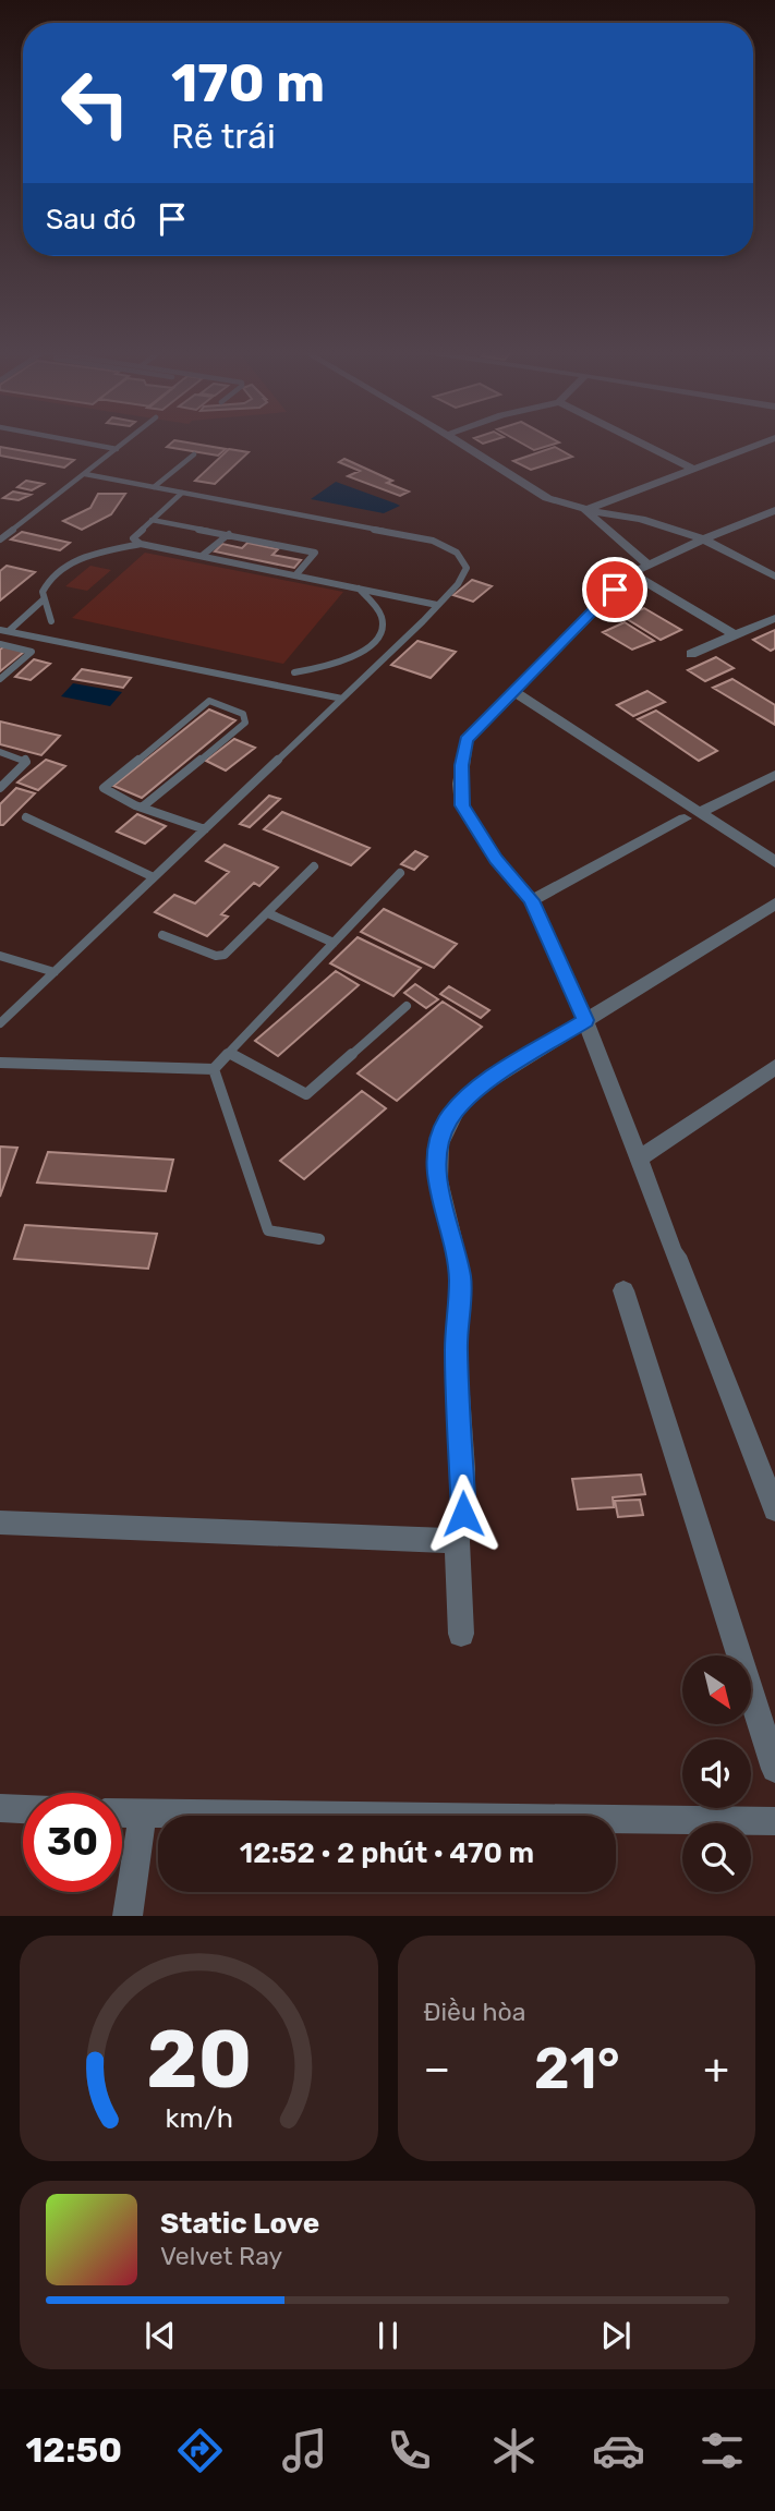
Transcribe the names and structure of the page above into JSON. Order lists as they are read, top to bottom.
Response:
{
  "north": "bottom right",
  "page": {
    "turn": ["170 m", "Rẽ trái"],
    "then": "Sau đó",
    "limit": "30",
    "trip": "12:52 · 2 phút · 470 m",
    "tile": "Điều hòa",
    "heat": ["−", "21°", "+"],
    "song": ["Static Love", "Velvet Ray"],
    "tabs": "12:50",
    "gauge": ["20", "km/h"]
  }
}
